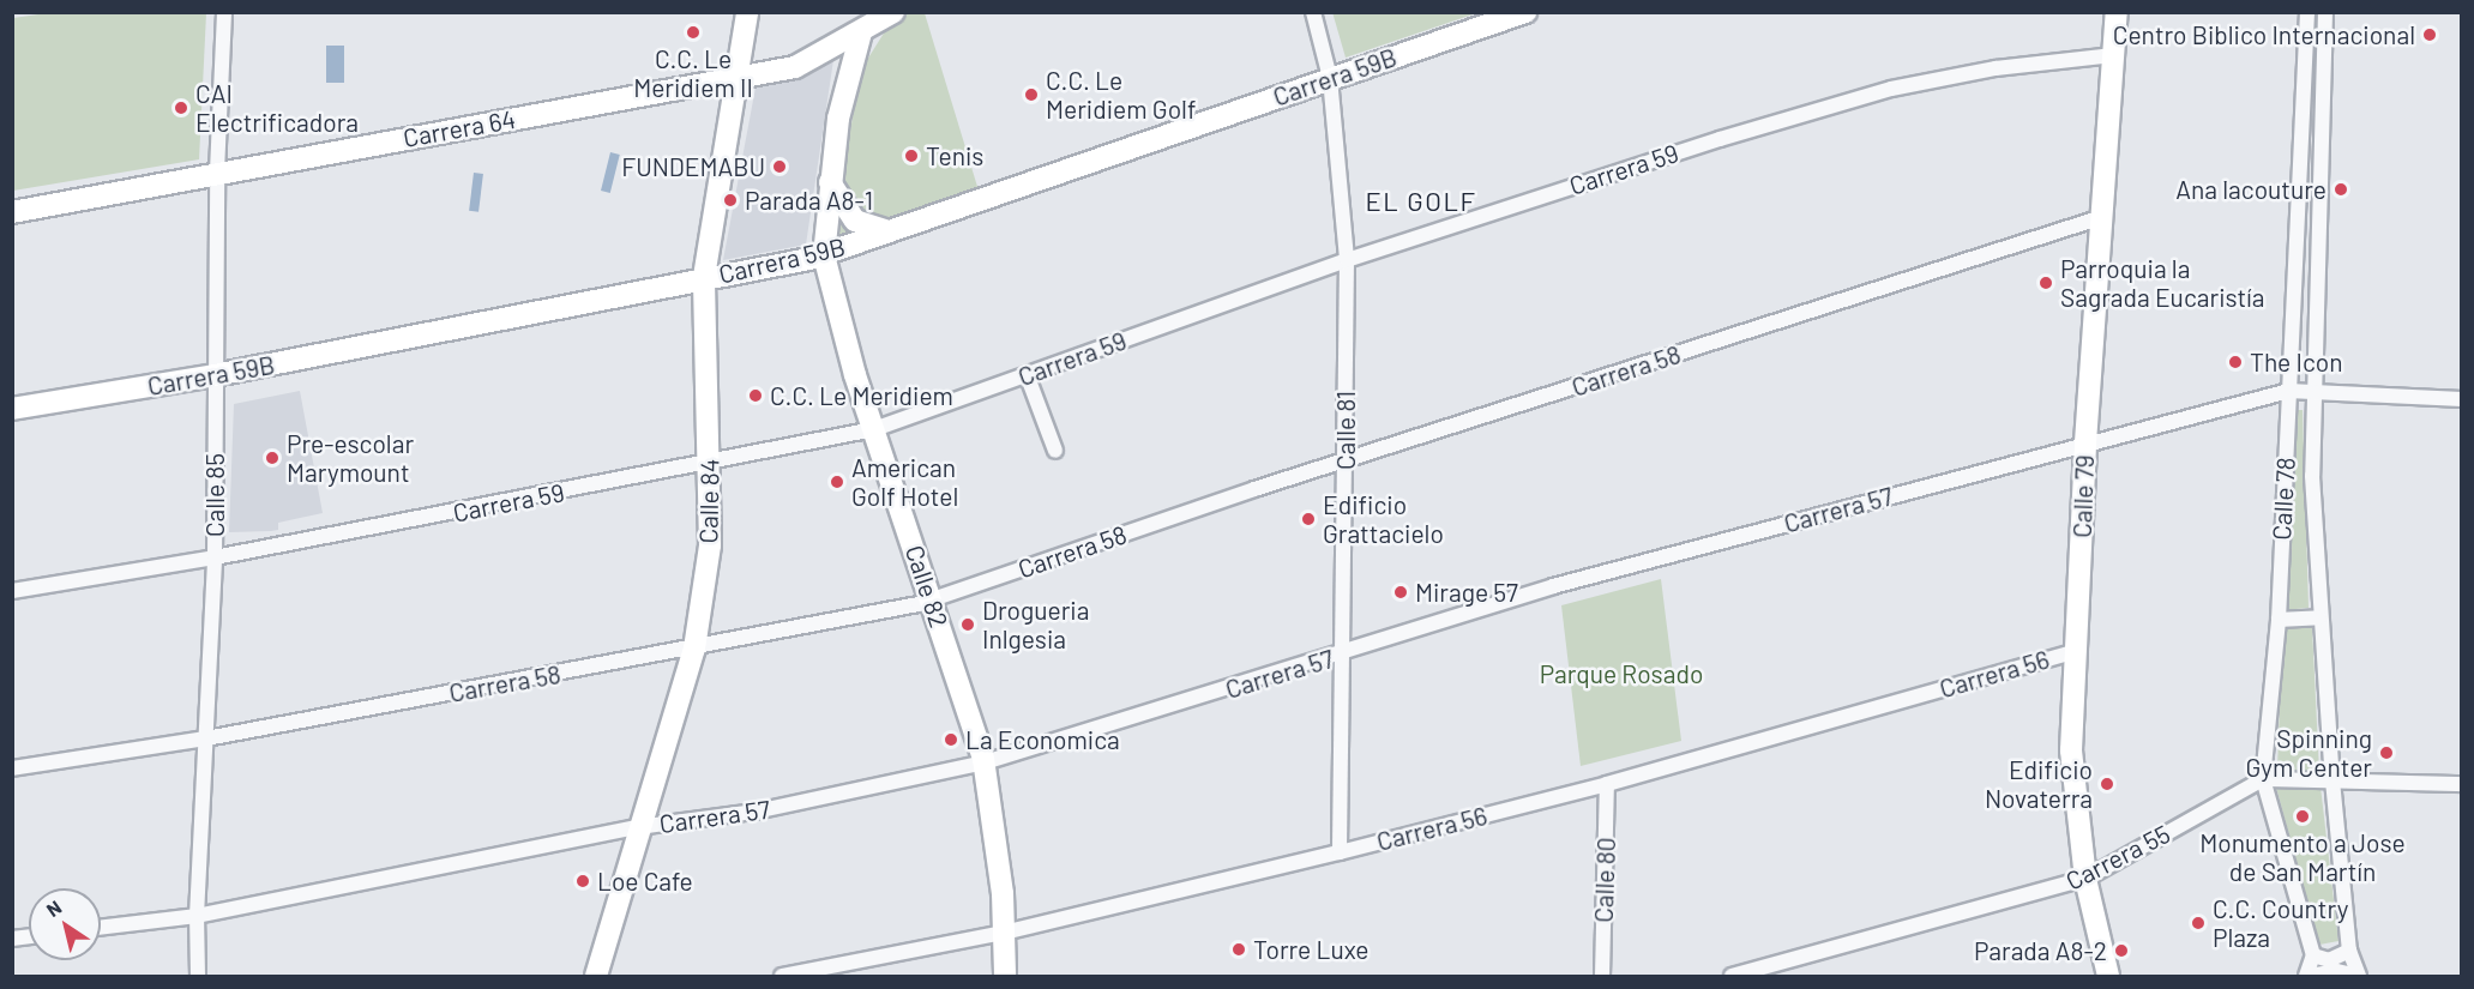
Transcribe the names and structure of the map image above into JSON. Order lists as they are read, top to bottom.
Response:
{
  "streets": {
    "street": [
      "Carrera 59B",
      "Carrera 64",
      "Carrera 59",
      "Carrera 58",
      "Calle 81",
      "Calle 85",
      "Calle 79",
      "Calle 78",
      "Calle 84",
      "Carrera 57",
      "Calle 82",
      "Carrera 56",
      "Carrera 55",
      "Calle 80"
    ]
  },
  "crossings": [
    ["Carrera 59B", "Calle 81"],
    ["Carrera 59B", "Calle 85"],
    ["Carrera 59B", "Calle 84"],
    ["Carrera 59B", "Calle 82"],
    ["Carrera 64", "Calle 85"],
    ["Carrera 64", "Calle 84"],
    ["Carrera 64", "Calle 82"],
    ["Carrera 59", "Calle 81"],
    ["Carrera 59", "Calle 85"],
    ["Carrera 59", "Calle 79"],
    ["Carrera 59", "Calle 84"],
    ["Carrera 59", "Calle 82"],
    ["Carrera 58", "Calle 81"],
    ["Carrera 58", "Calle 85"],
    ["Carrera 58", "Calle 79"],
    ["Carrera 58", "Calle 84"],
    ["Carrera 58", "Calle 82"],
    ["Calle 81", "Carrera 57"],
    ["Calle 81", "Carrera 56"],
    ["Calle 85", "Carrera 57"],
    ["Calle 79", "Carrera 57"],
    ["Calle 79", "Carrera 56"],
    ["Calle 79", "Carrera 55"],
    ["Calle 78", "Carrera 57"],
    ["Calle 78", "Carrera 55"],
    ["Calle 84", "Carrera 57"],
    ["Carrera 57", "Calle 82"],
    ["Calle 82", "Carrera 56"],
    ["Carrera 56", "Calle 80"]
  ],
  "districts": ["EL GOLF"],
  "parks": ["Parque Rosado"],
  "places": [
    "C.C. Le Meridiem II",
    "Centro Biblico Internacional",
    "C.C. Le Meridiem Golf",
    "CAI Electrificadora",
    "Tenis",
    "FUNDEMABU",
    "Ana lacouture",
    "Parada A8-1",
    "Parroquia la Sagrada Eucaristía",
    "The Icon",
    "C.C. Le Meridiem",
    "Pre-escolar Marymount",
    "American Golf Hotel",
    "Edificio Grattacielo",
    "Mirage 57",
    "Drogueria Inlgesia",
    "La Economica",
    "Spinning Gym Center",
    "Edificio Novaterra",
    "Monumento a Jose de San Martín",
    "Loe Cafe",
    "C.C. Country Plaza",
    "Torre Luxe",
    "Parada A8-2"
  ],
  "north": "top left"
}
